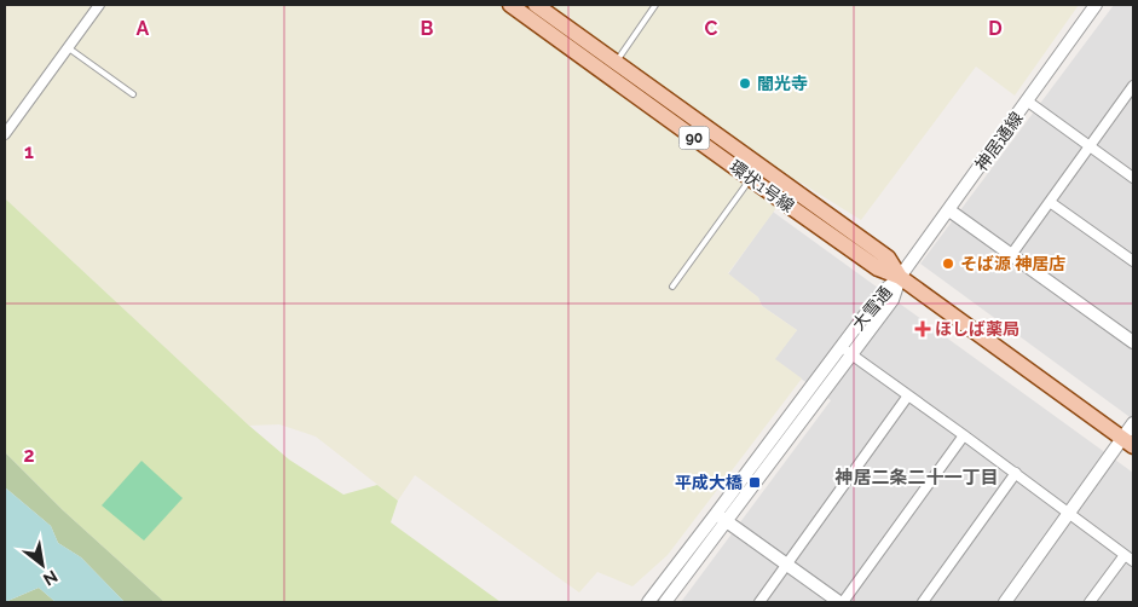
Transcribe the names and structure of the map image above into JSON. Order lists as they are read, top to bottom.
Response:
{
  "streets": {
    "main road": ["90", "環状1号線"],
    "street": ["神居通線", "大雪通"]
  },
  "crossings": [
    ["神居通線", "環状1号線"],
    ["神居通線", "大雪通"],
    ["環状1号線", "大雪通"]
  ],
  "districts": ["神居二条二十一丁目"],
  "places": {
    "other": ["闇光寺", "そば源 神居店"],
    "health": ["ほしば薬局"],
    "transit": ["平成大橋"]
  },
  "north": "bottom right",
  "grid": {
    "columns": [
      "A",
      "B",
      "C",
      "D"
    ],
    "rows": ["1", "2"]
  }
}
